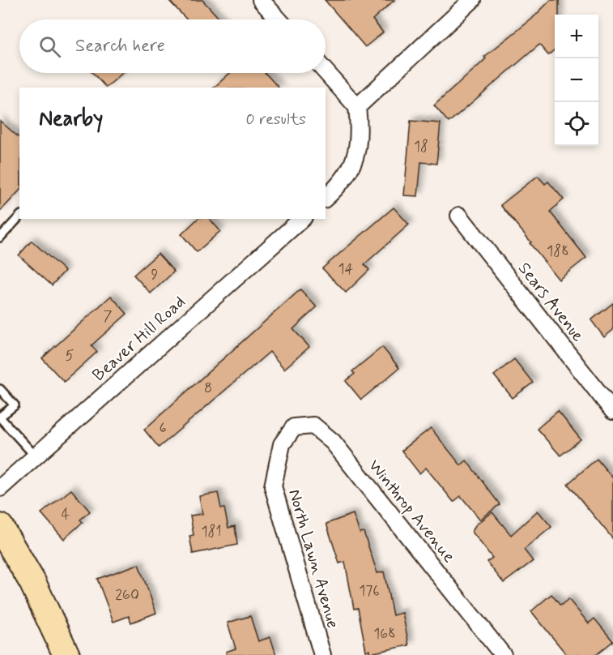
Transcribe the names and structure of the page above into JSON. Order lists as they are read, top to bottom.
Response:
{
  "streets": {
    "street": [
      "Sears Avenue",
      "Beaver Hill Road",
      "Winthrop Avenue",
      "North Lawn Avenue"
    ]
  },
  "crossings": [
    ["Winthrop Avenue", "North Lawn Avenue"]
  ],
  "house_numbers": [
    "18",
    "188",
    "14",
    "9",
    "7",
    "5",
    "8",
    "6",
    "4",
    "181",
    "176",
    "260",
    "168"
  ],
  "page": {
    "map_buttons": ["+", "−"],
    "search": "Search here",
    "heading": ["Nearby", "0 results"]
  }
}
